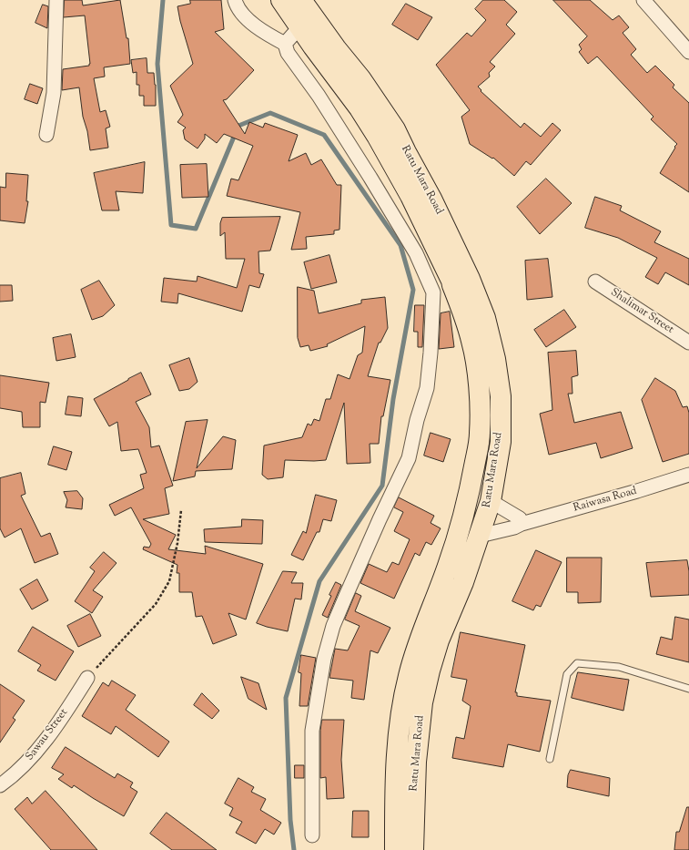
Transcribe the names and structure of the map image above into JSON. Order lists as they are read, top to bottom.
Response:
{
  "streets": {
    "highway": ["Ratu Mara Road"],
    "street": ["Shalimar Street", "Raiwasa Road", "Sawau Street"]
  },
  "crossings": [
    ["Ratu Mara Road", "Raiwasa Road"]
  ]
}
